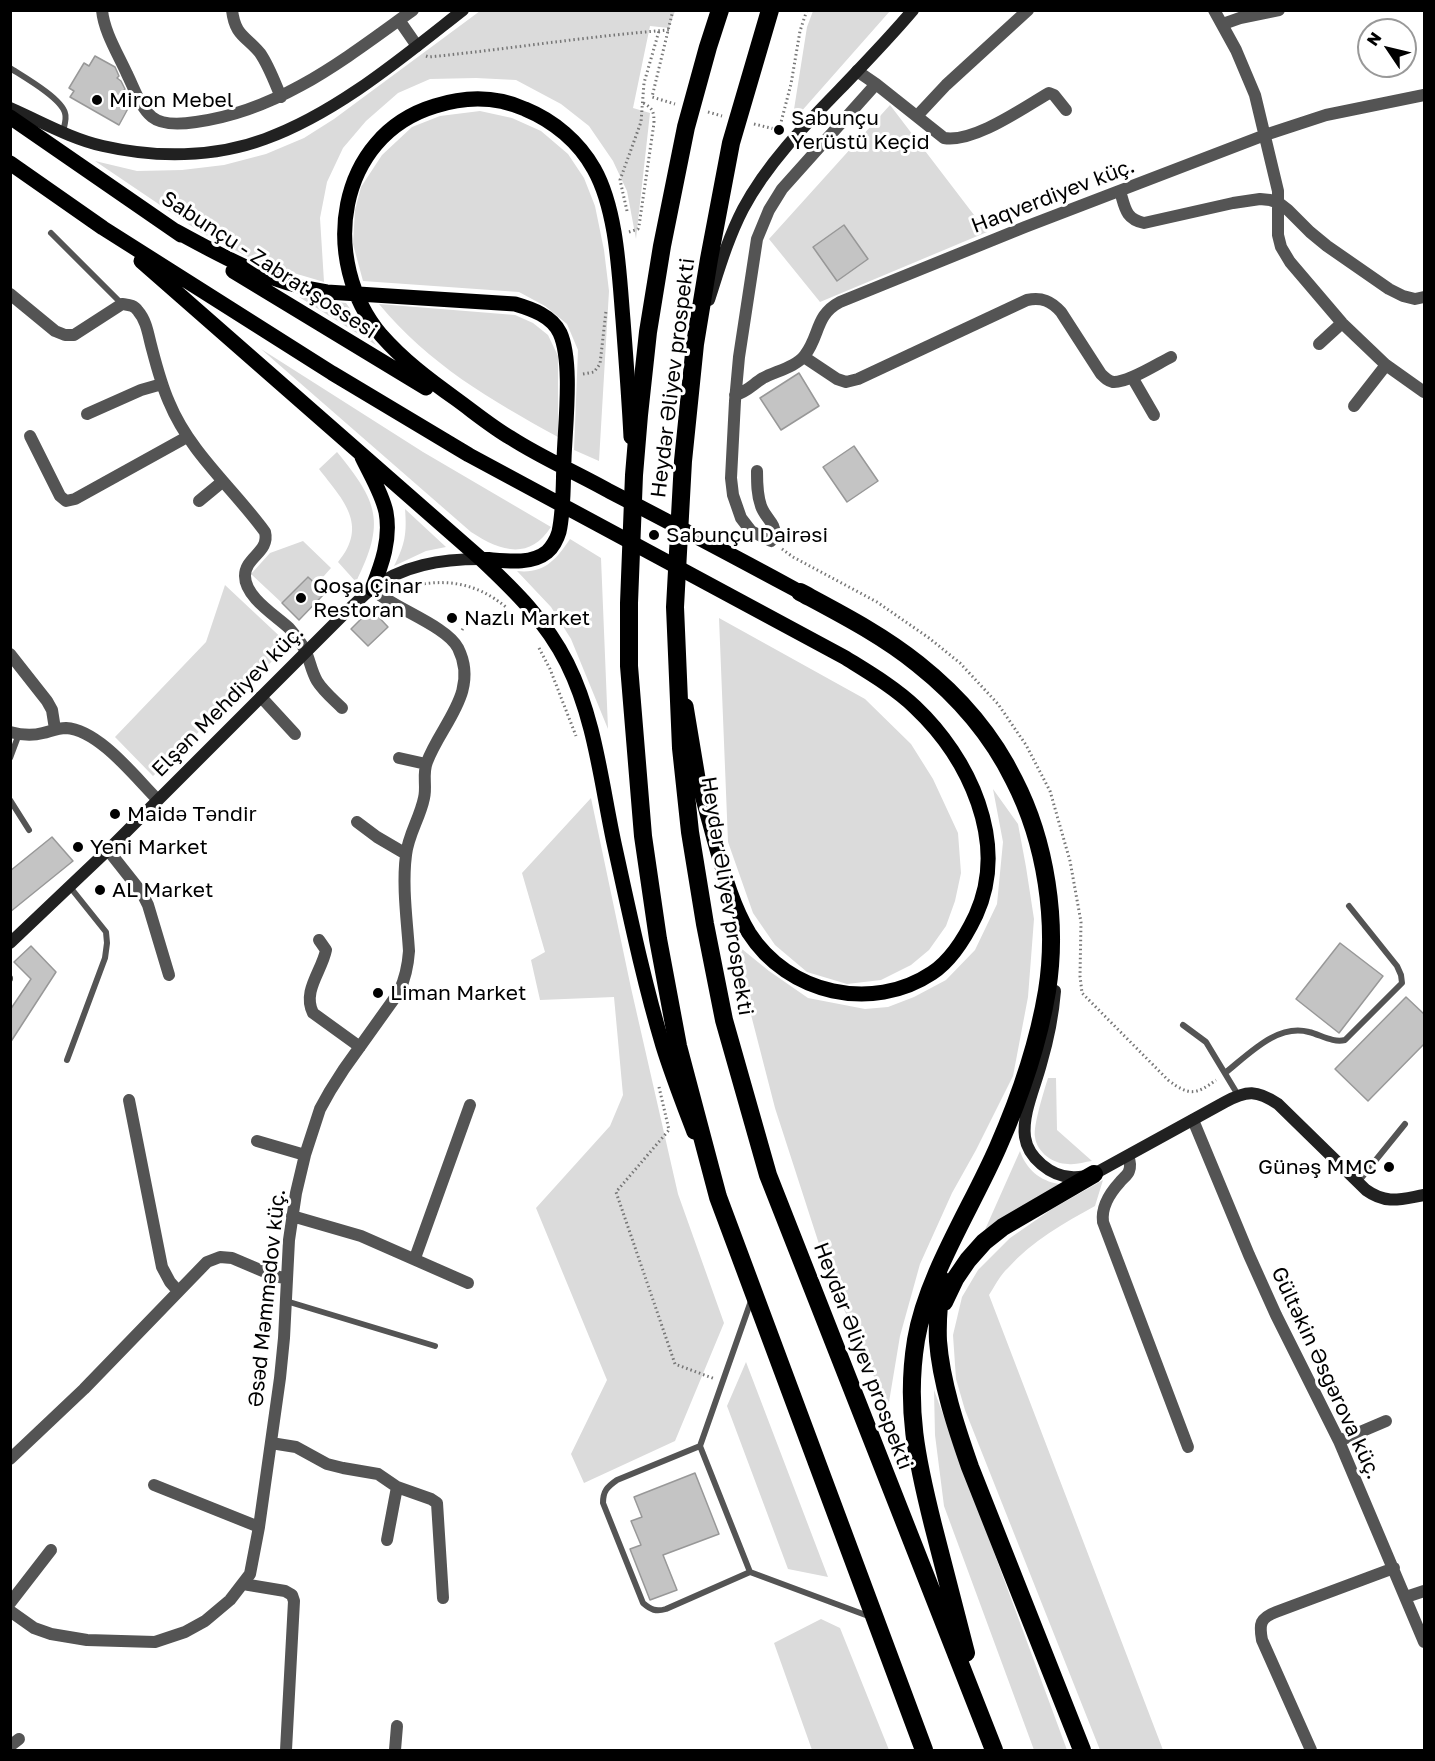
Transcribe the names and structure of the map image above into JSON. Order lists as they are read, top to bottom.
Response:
{
  "streets": {
    "highway": ["Heydər Əliyev prospekti"],
    "main road": ["Sabunçu - Zabrat şossesi"],
    "street": [
      "Haqverdiyev küç.",
      "Elşən Mehdiyev küç.",
      "Əsəd Məmmədov küç.",
      "Gültəkin Əsgərova küç."
    ]
  },
  "places": [
    "Miron Mebel",
    "Sabunçu Yerüstü Keçid",
    "Sabunçu Dairəsi",
    "Qoşa Çinar Restoran",
    "Nazlı Market",
    "Maidə Təndir",
    "Yeni Market",
    "AL Market",
    "Liman Market",
    "Günəş MMC"
  ],
  "north": "top left"
}
